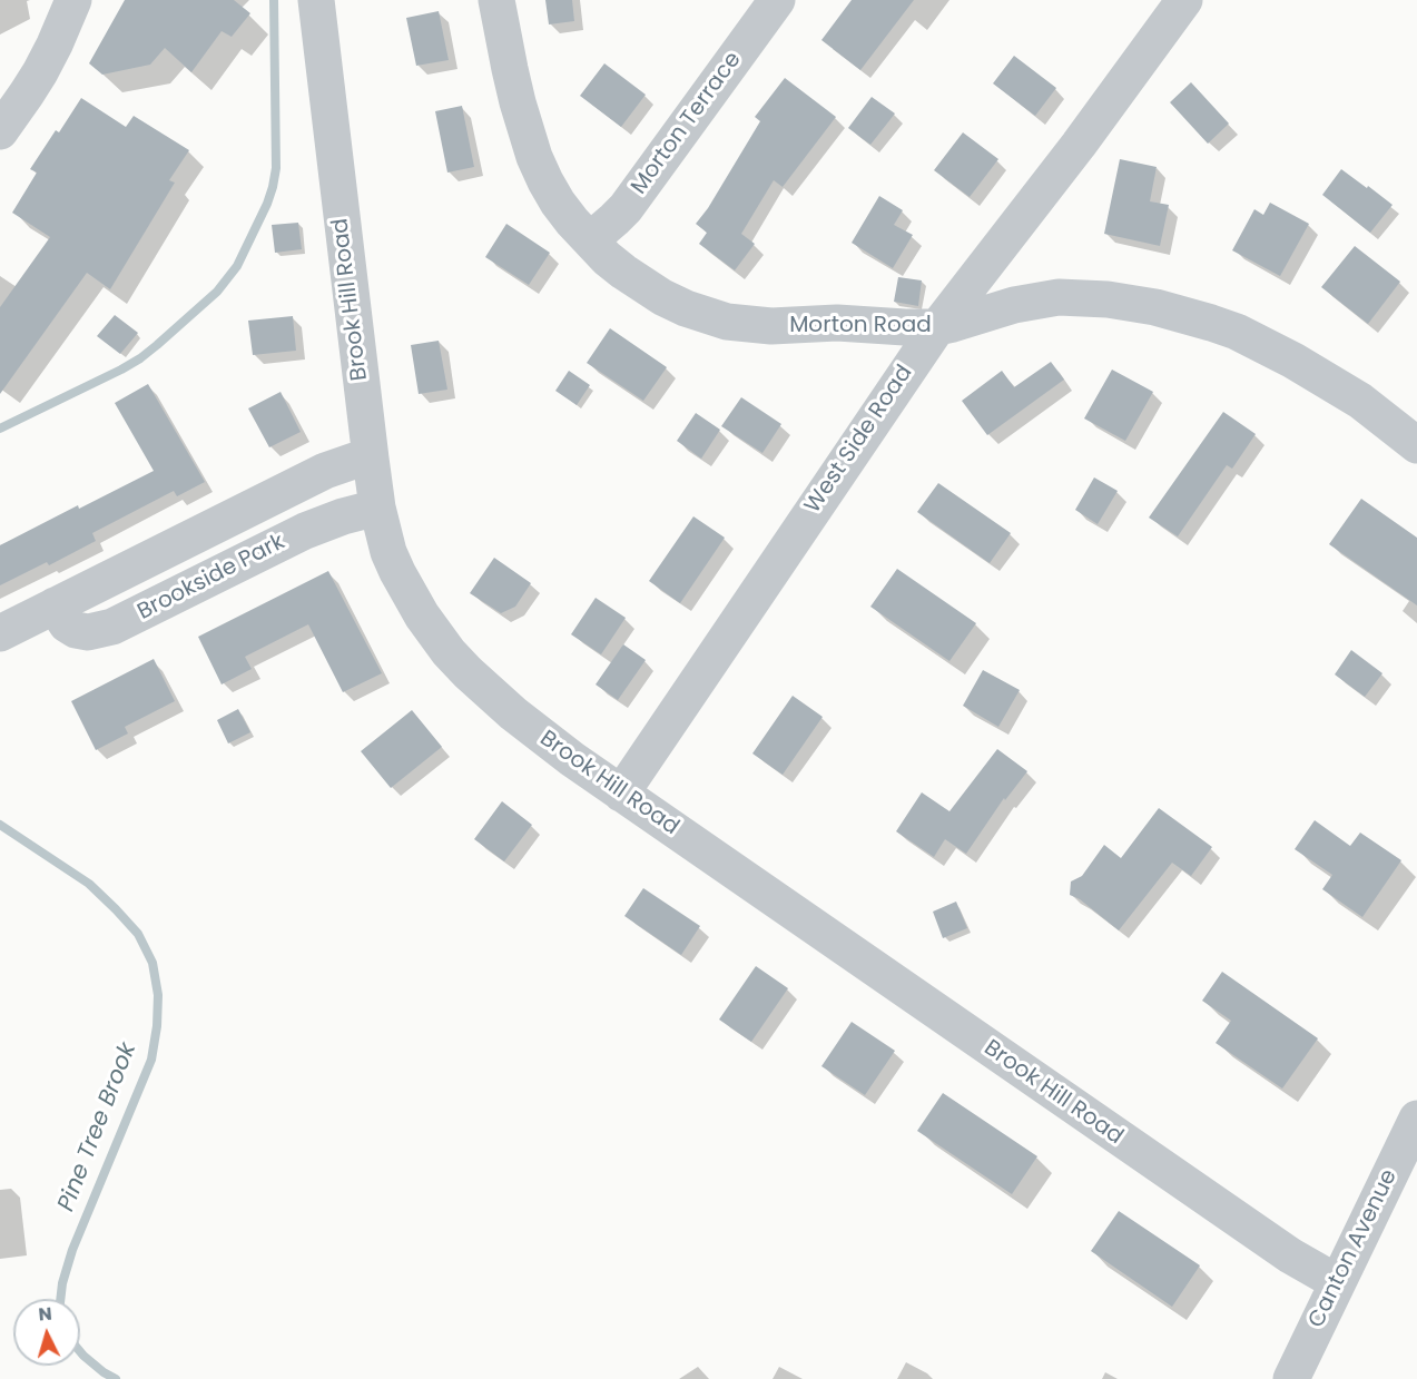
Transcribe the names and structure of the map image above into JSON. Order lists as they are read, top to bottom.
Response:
{
  "streets": {
    "street": [
      "Morton Terrace",
      "Brook Hill Road",
      "Morton Road",
      "West Side Road",
      "Brookside Park",
      "Canton Avenue"
    ]
  },
  "crossings": [
    ["Morton Terrace", "Morton Road"],
    ["Brook Hill Road", "West Side Road"],
    ["Brook Hill Road", "Brookside Park"],
    ["Brook Hill Road", "Canton Avenue"],
    ["Morton Road", "West Side Road"]
  ],
  "water": ["Pine Tree Brook"],
  "north": "top"
}
